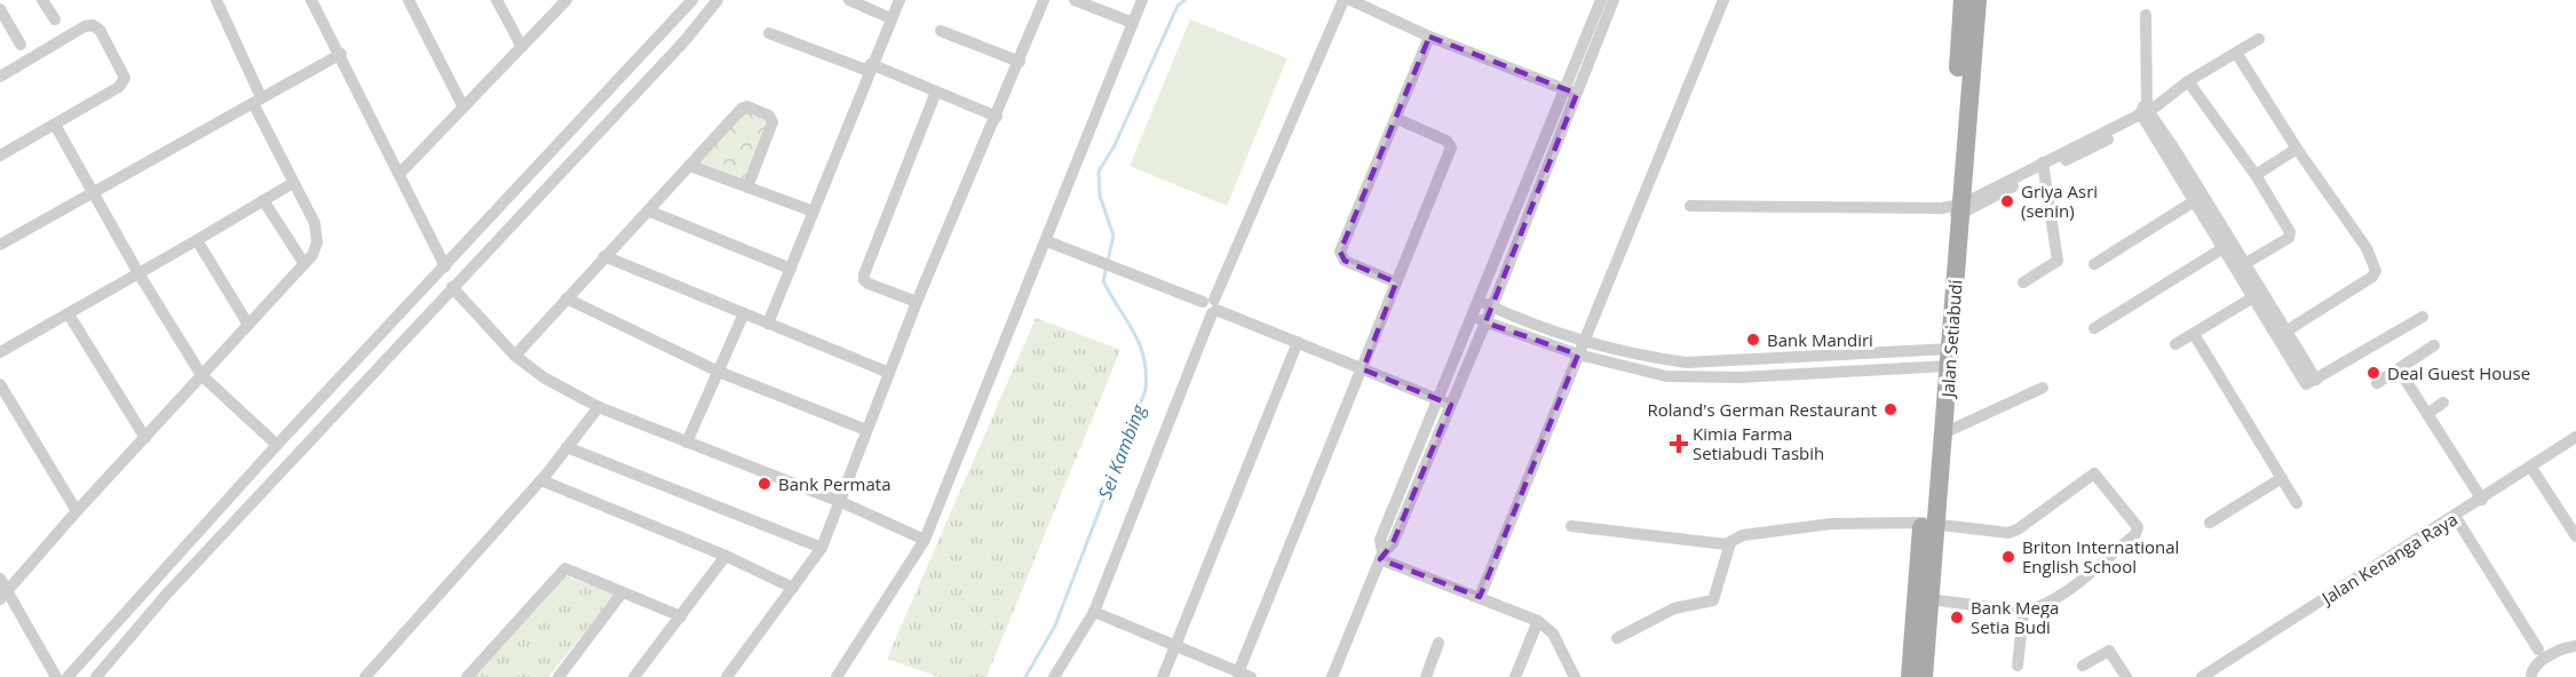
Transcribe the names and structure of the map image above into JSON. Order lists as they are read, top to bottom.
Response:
{
  "streets": {
    "main road": ["Jalan Setiabudi"],
    "street": ["Jalan Kenanga Raya"]
  },
  "water": ["Sei Kambing"],
  "places": {
    "other": [
      "Griya Asri (senin)",
      "Bank Mandiri",
      "Deal Guest House",
      "Roland's German Restaurant",
      "Bank Permata",
      "Briton International English School",
      "Bank Mega Setia Budi"
    ],
    "health": ["Kimia Farma Setiabudi Tasbih"]
  }
}
